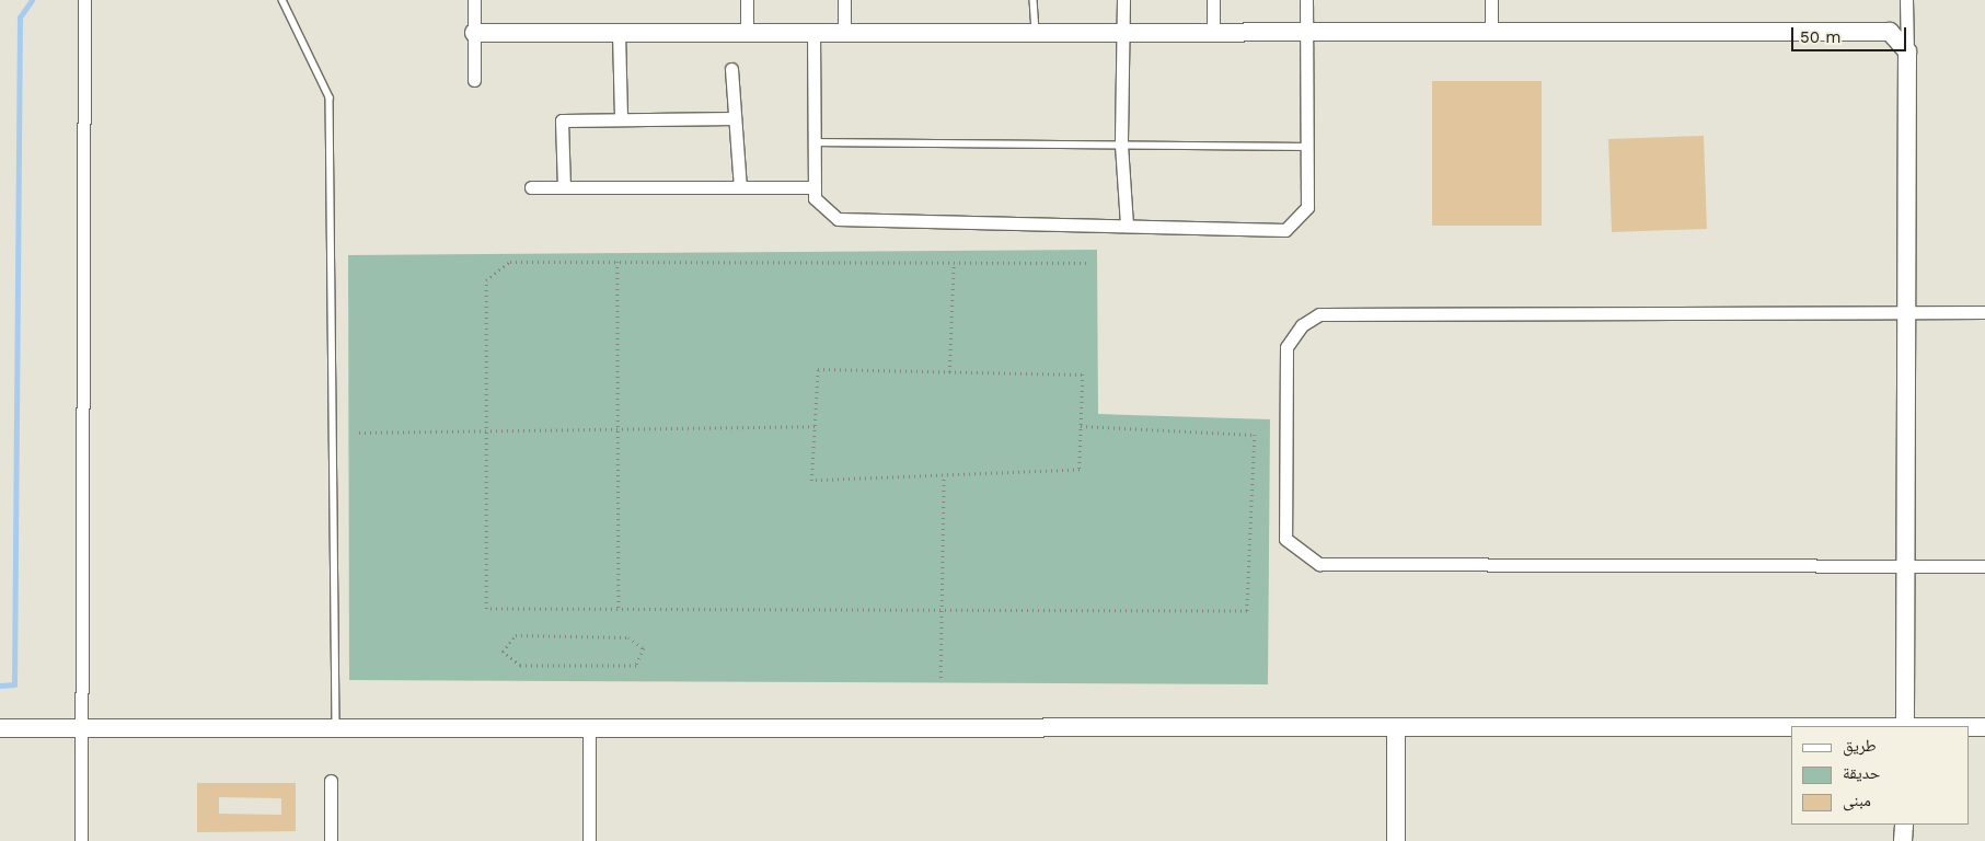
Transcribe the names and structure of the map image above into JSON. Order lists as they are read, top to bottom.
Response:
{
  "legend": ["طريق", "حديقة", "مبنى"],
  "scale_bar": "50 m"
}
